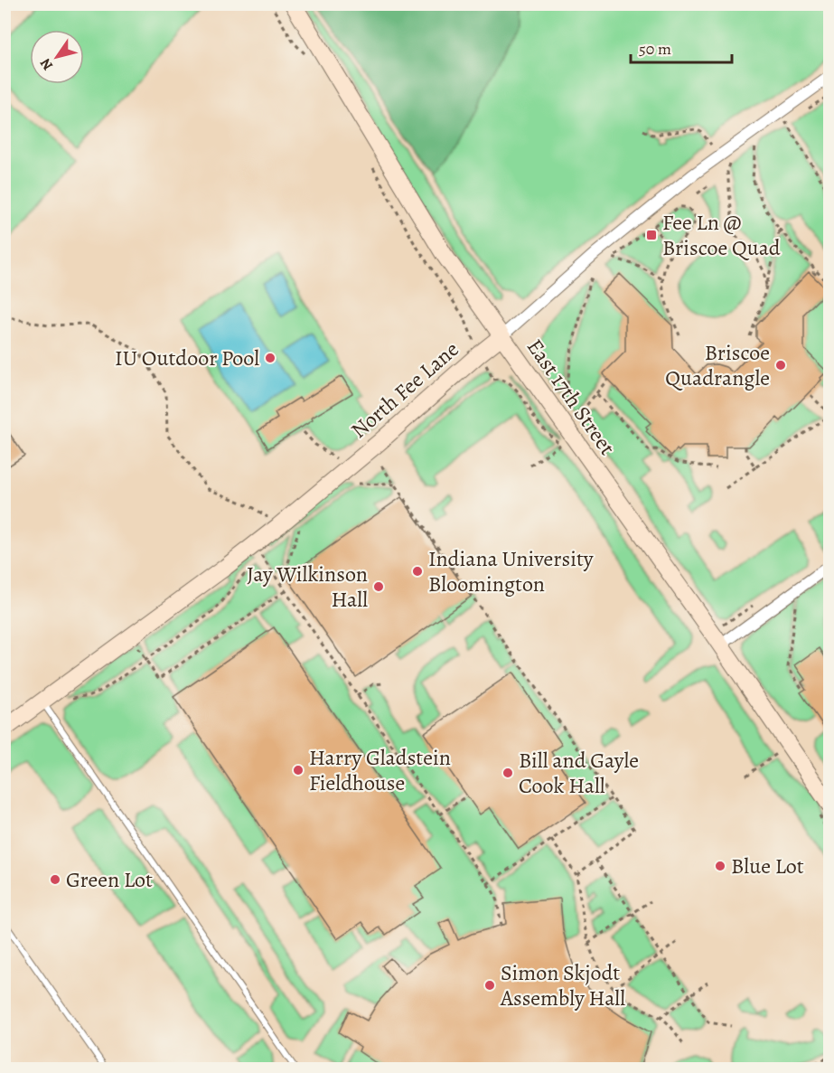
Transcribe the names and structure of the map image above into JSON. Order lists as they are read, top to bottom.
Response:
{
  "streets": {
    "main road": ["North Fee Lane", "East 17th Street"]
  },
  "crossings": [
    ["North Fee Lane", "East 17th Street"]
  ],
  "places": {
    "transit": ["Fee Ln @ Briscoe Quad"],
    "other": [
      "IU Outdoor Pool",
      "Briscoe Quadrangle",
      "Indiana University Bloomington",
      "Jay Wilkinson Hall",
      "Harry Gladstein Fieldhouse",
      "Bill and Gayle Cook Hall",
      "Blue Lot",
      "Green Lot",
      "Simon Skjodt Assembly Hall"
    ]
  },
  "scale_bar": "50 m",
  "north": "bottom left"
}
